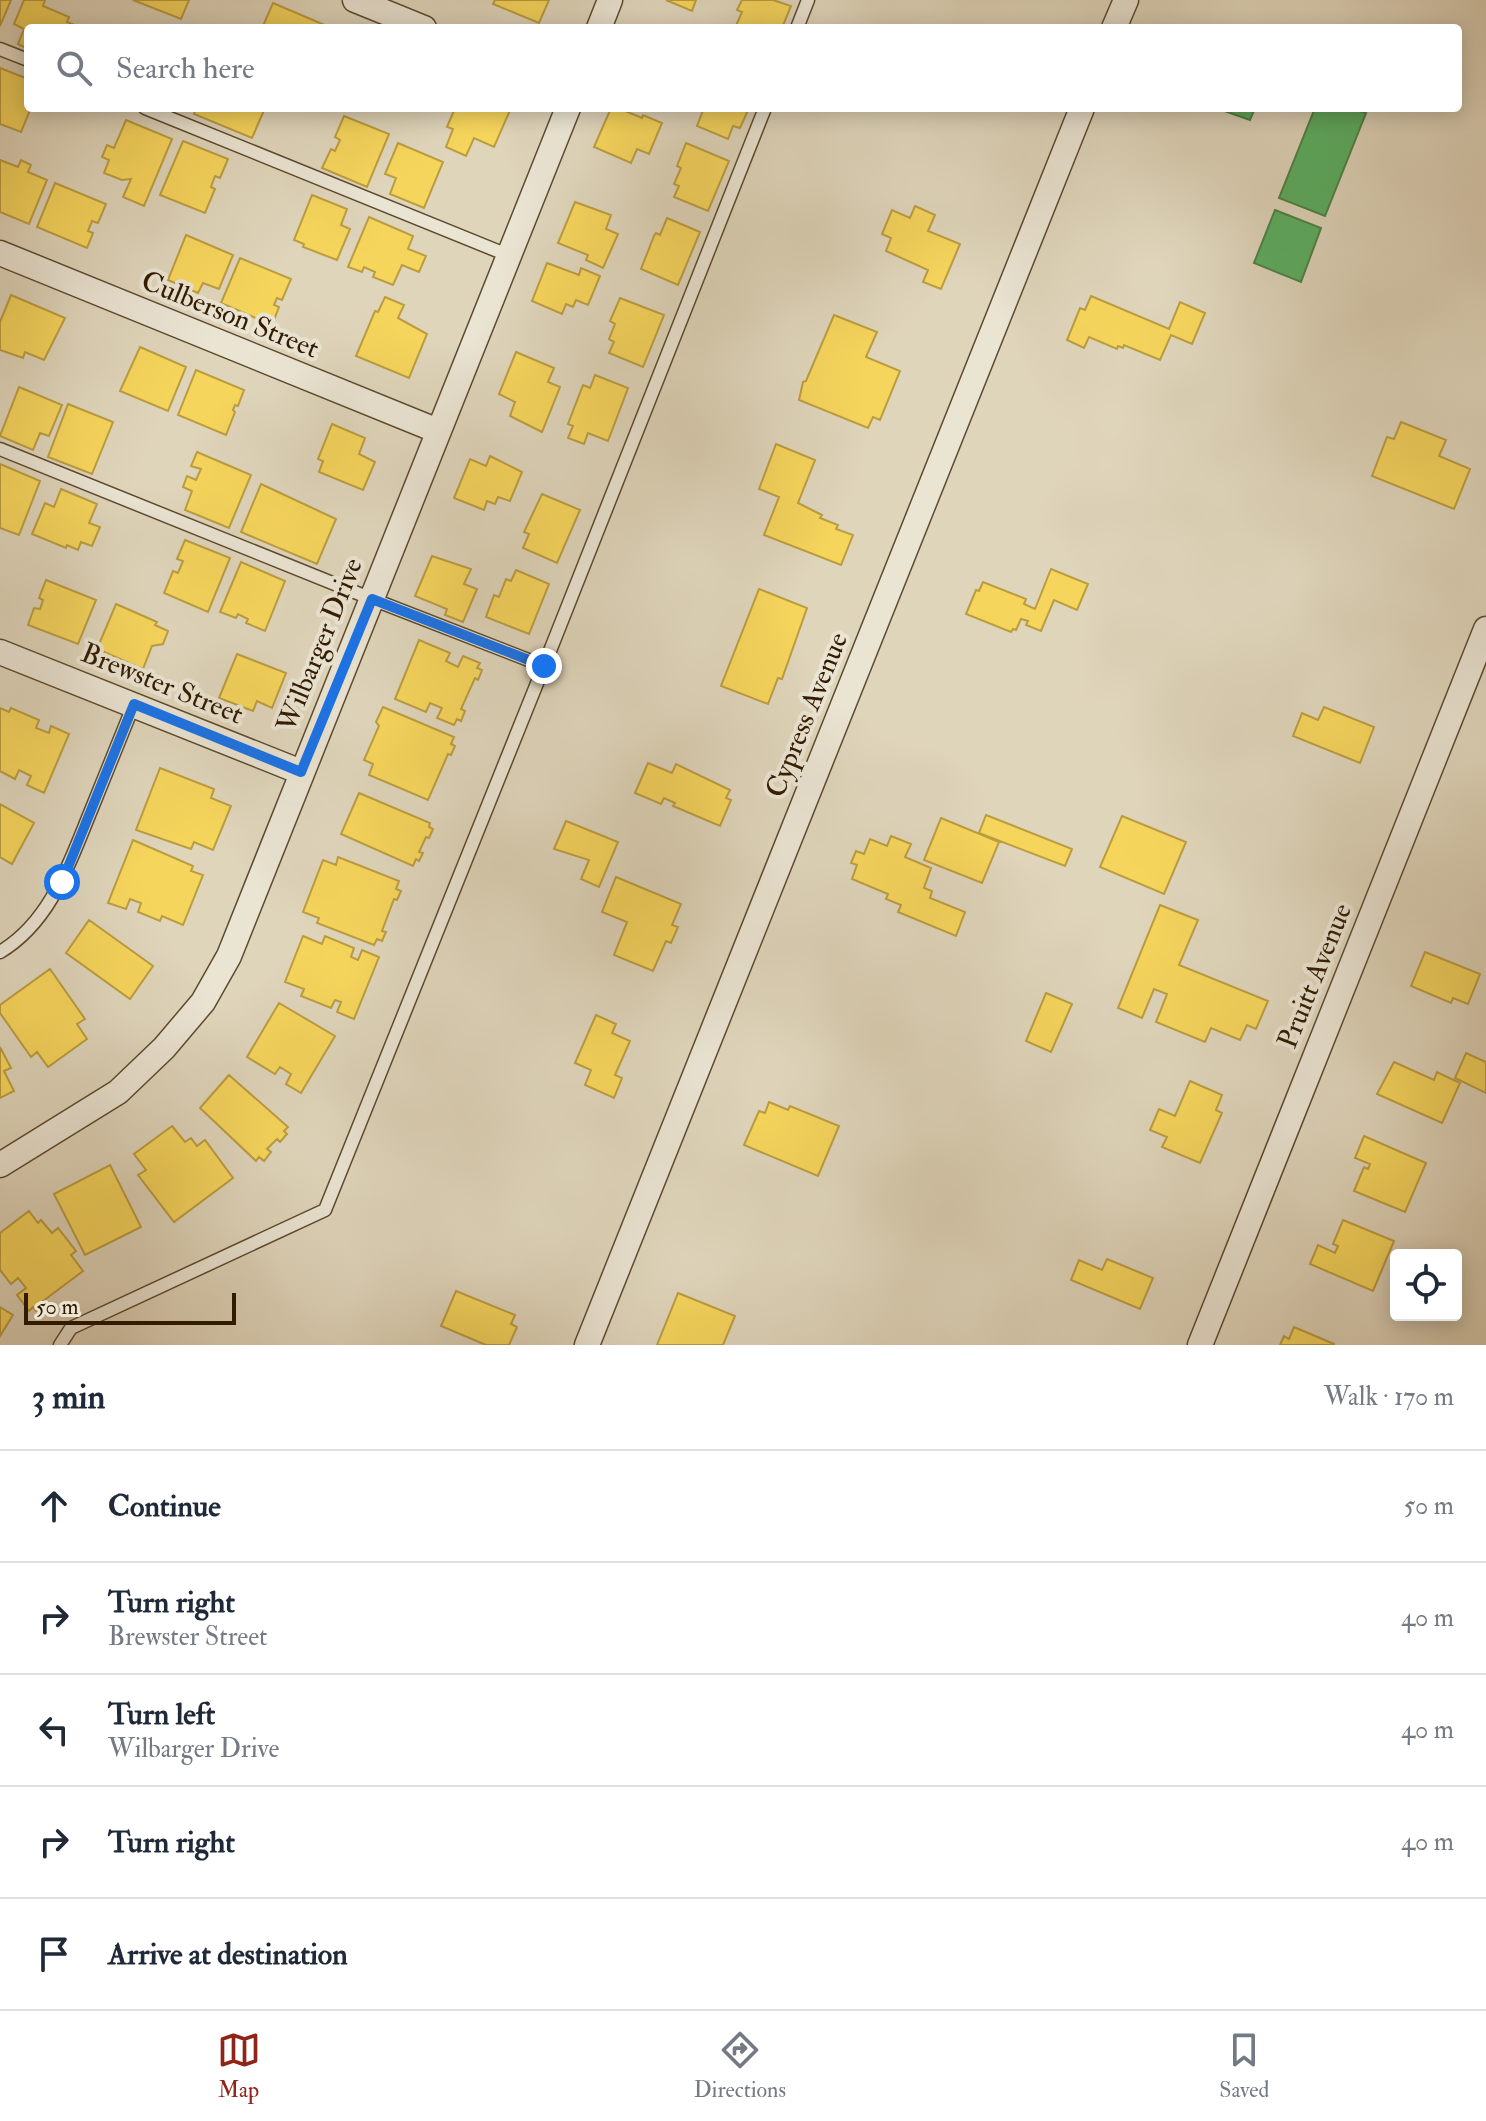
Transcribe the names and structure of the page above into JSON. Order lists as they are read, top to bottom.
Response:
{
  "streets": {
    "street": [
      "Culberson Street",
      "Wilbarger Drive",
      "Brewster Street",
      "Cypress Avenue",
      "Pruitt Avenue"
    ]
  },
  "crossings": [
    ["Culberson Street", "Wilbarger Drive"],
    ["Wilbarger Drive", "Brewster Street"]
  ],
  "scale_bar": "50 m",
  "page": {
    "search": "Search here",
    "scale": "50 m",
    "heading": ["3 min", "Walk · 170 m"],
    "list": [
      ["Continue", "50 m"],
      ["Turn right", "Brewster Street", "40 m"],
      ["Turn left", "Wilbarger Drive", "40 m"],
      ["Turn right", "40 m"],
      "Arrive at destination"
    ],
    "nav": ["Map", "Directions", "Saved"]
  }
}
